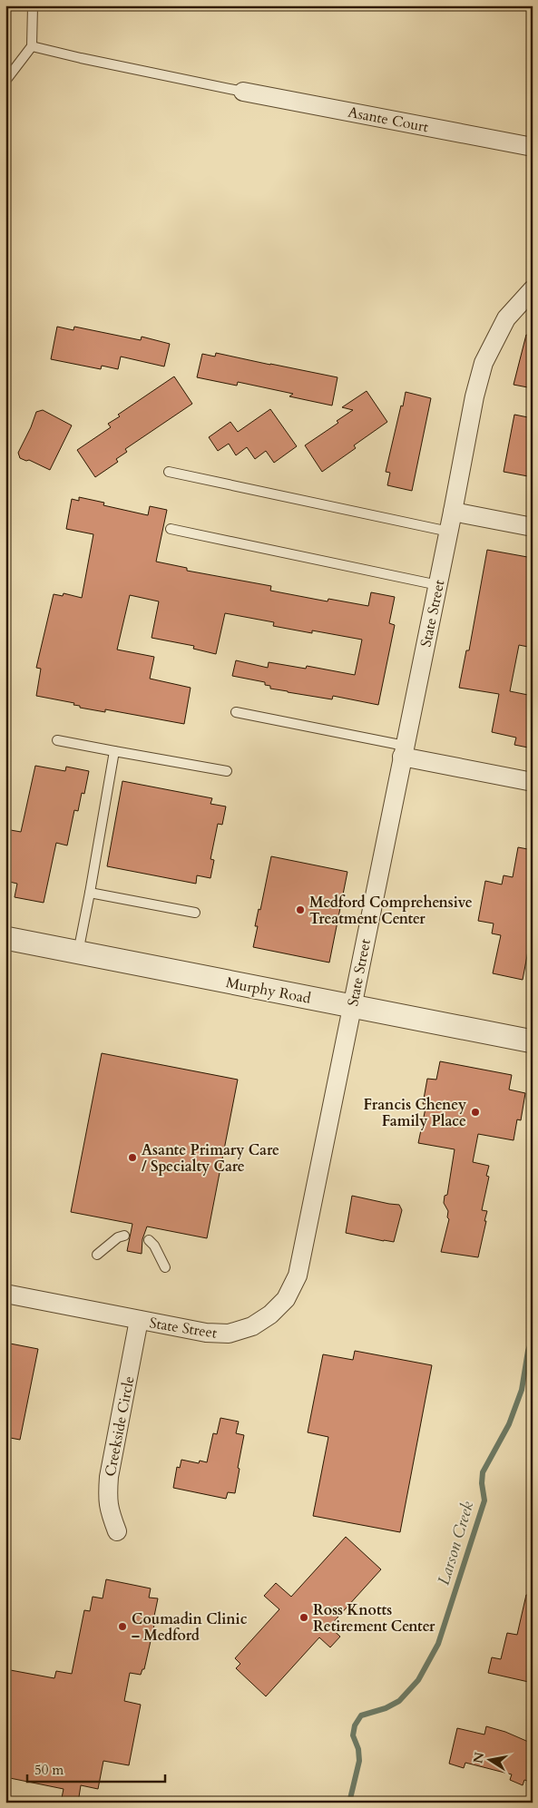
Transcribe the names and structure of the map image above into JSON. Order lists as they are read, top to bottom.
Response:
{
  "streets": {
    "street": [
      "Asante Court",
      "State Street",
      "Murphy Road",
      "Creekside Circle"
    ]
  },
  "crossings": [
    ["State Street", "Murphy Road"],
    ["State Street", "Creekside Circle"]
  ],
  "water": ["Larson Creek"],
  "places": [
    "Medford Comprehensive Treatment Center",
    "Francis Cheney Family Place",
    "Asante Primary Care / Specialty Care",
    "Ross Knotts Retirement Center",
    "Coumadin Clinic – Medford"
  ],
  "scale_bar": "50 m",
  "north": "left"
}
